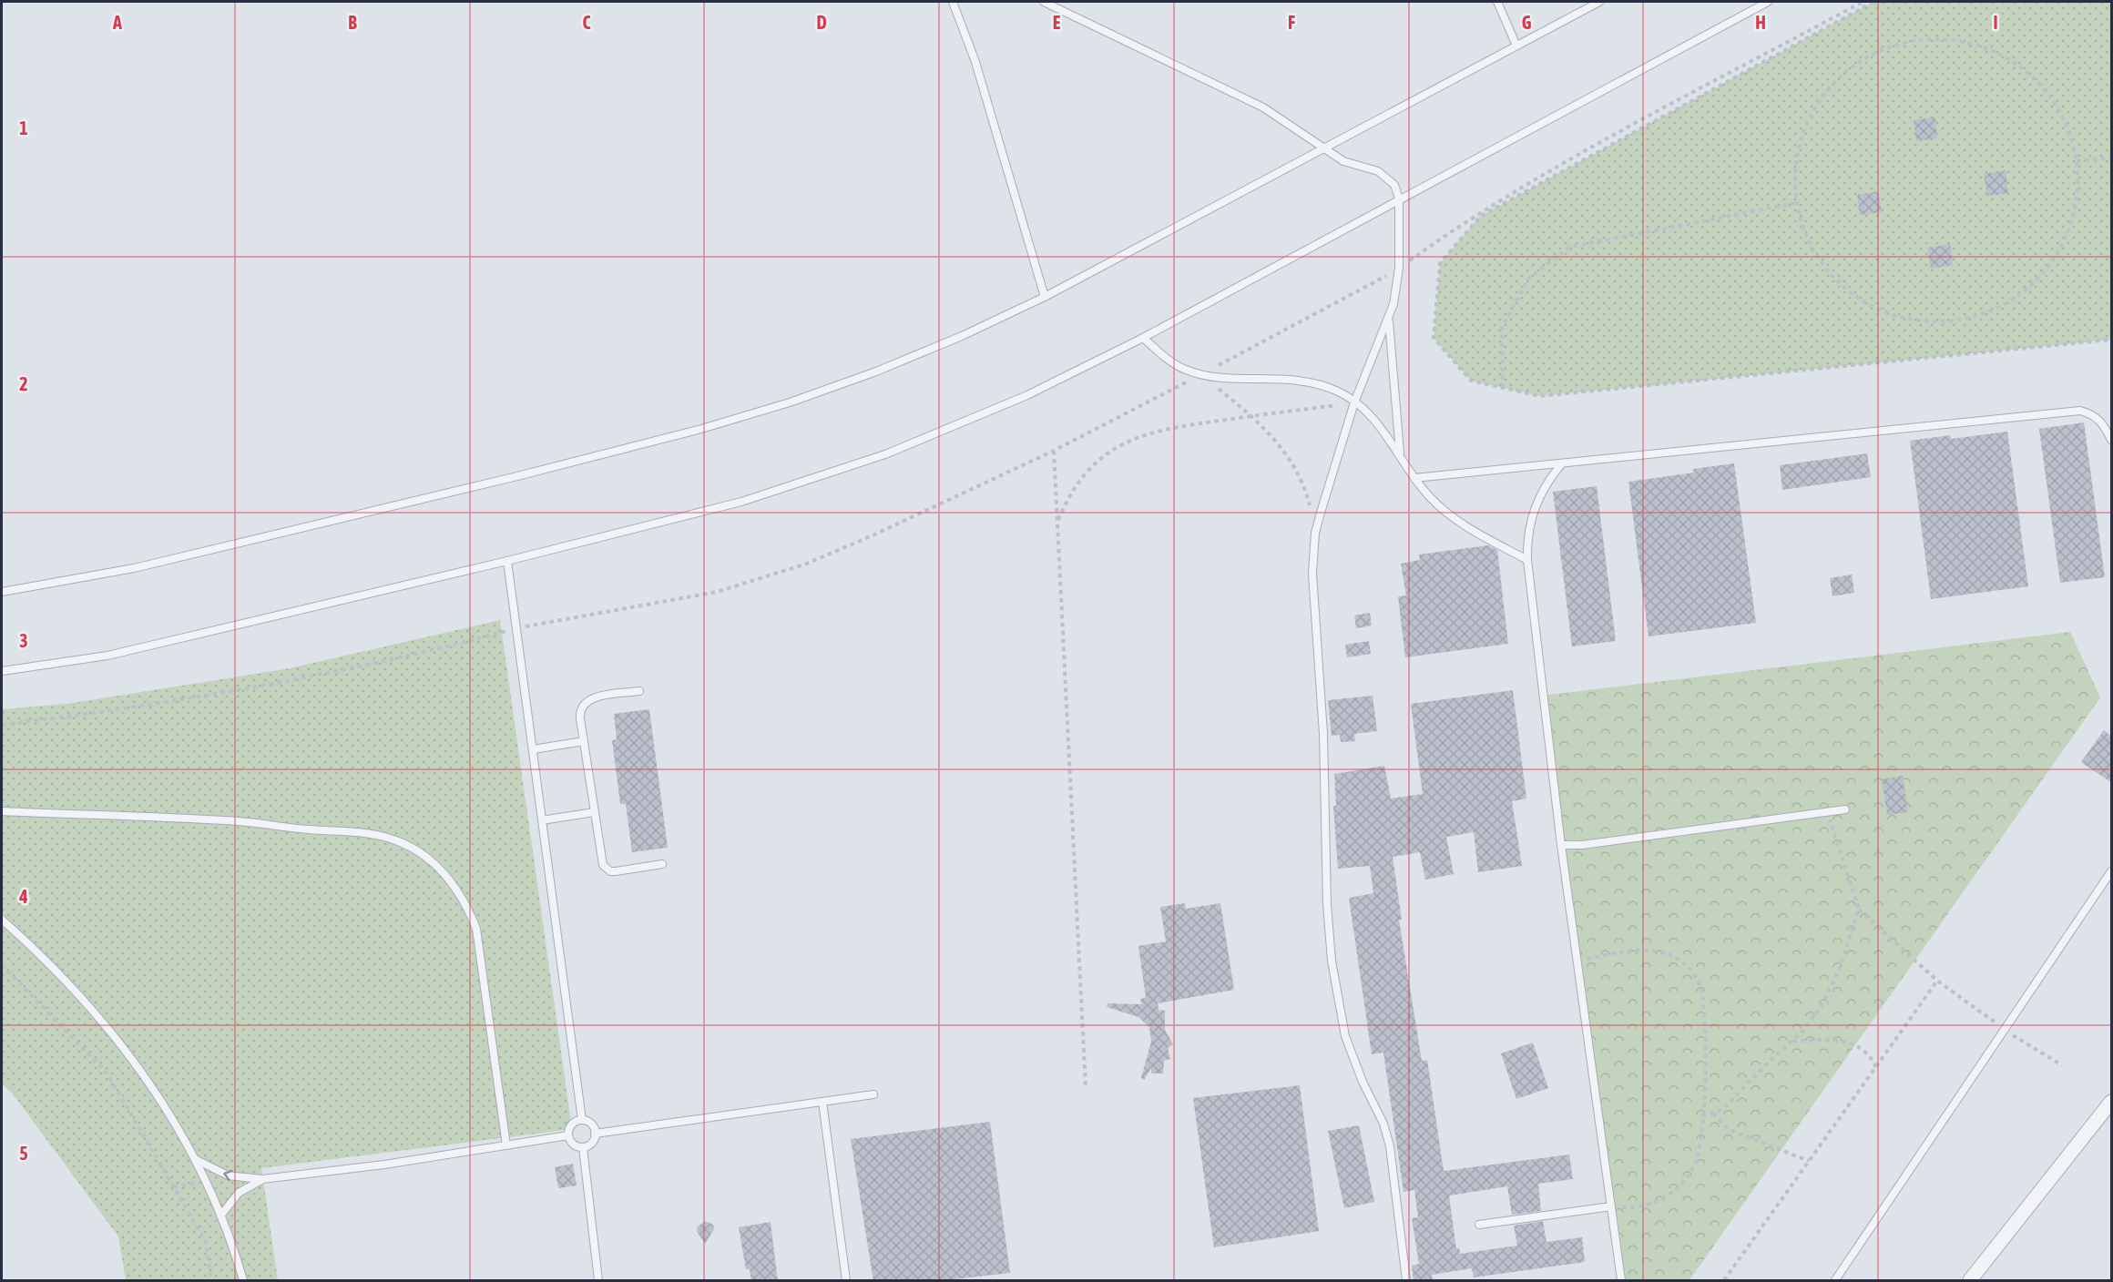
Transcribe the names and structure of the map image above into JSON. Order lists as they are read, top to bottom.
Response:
{
  "grid": {
    "columns": [
      "A",
      "B",
      "C",
      "D",
      "E",
      "F",
      "G",
      "H",
      "I"
    ],
    "rows": [
      "1",
      "2",
      "3",
      "4",
      "5"
    ]
  }
}
